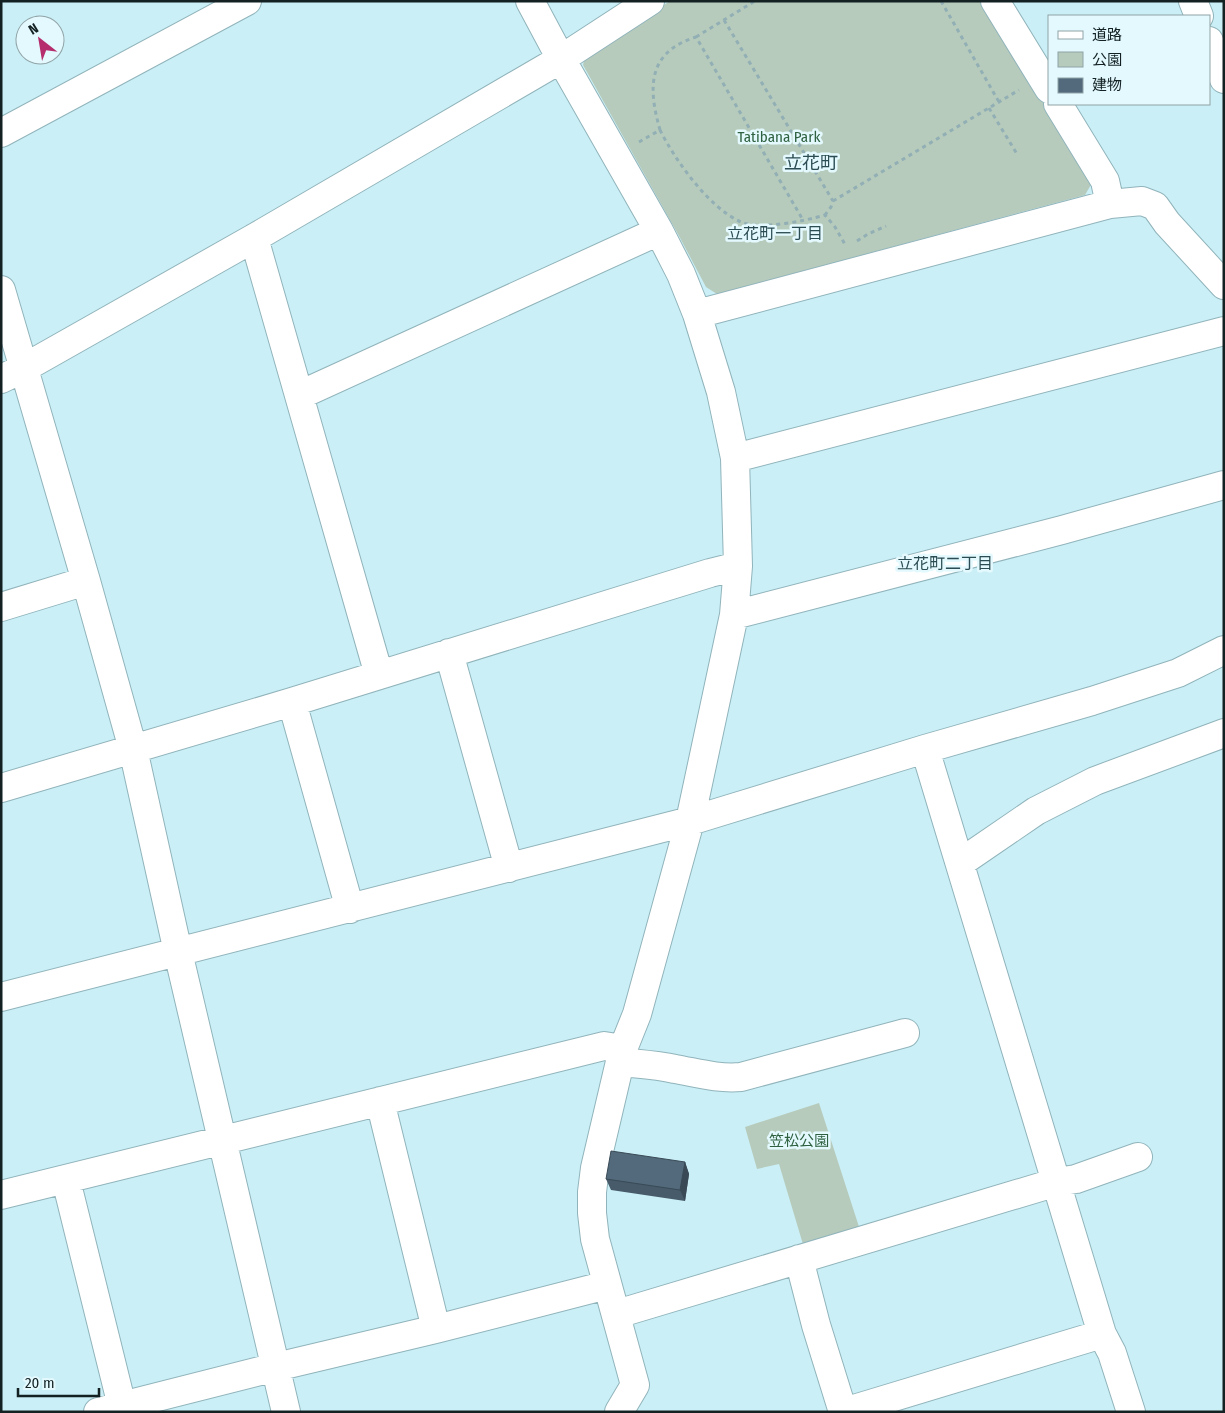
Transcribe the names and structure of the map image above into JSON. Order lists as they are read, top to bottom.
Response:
{
  "districts": ["立花町", "立花町一丁目", "立花町二丁目"],
  "parks": ["Tatibana Park", "笠松公園"],
  "legend": ["道路", "公園", "建物"],
  "scale_bar": "20 m",
  "north": "top left"
}
